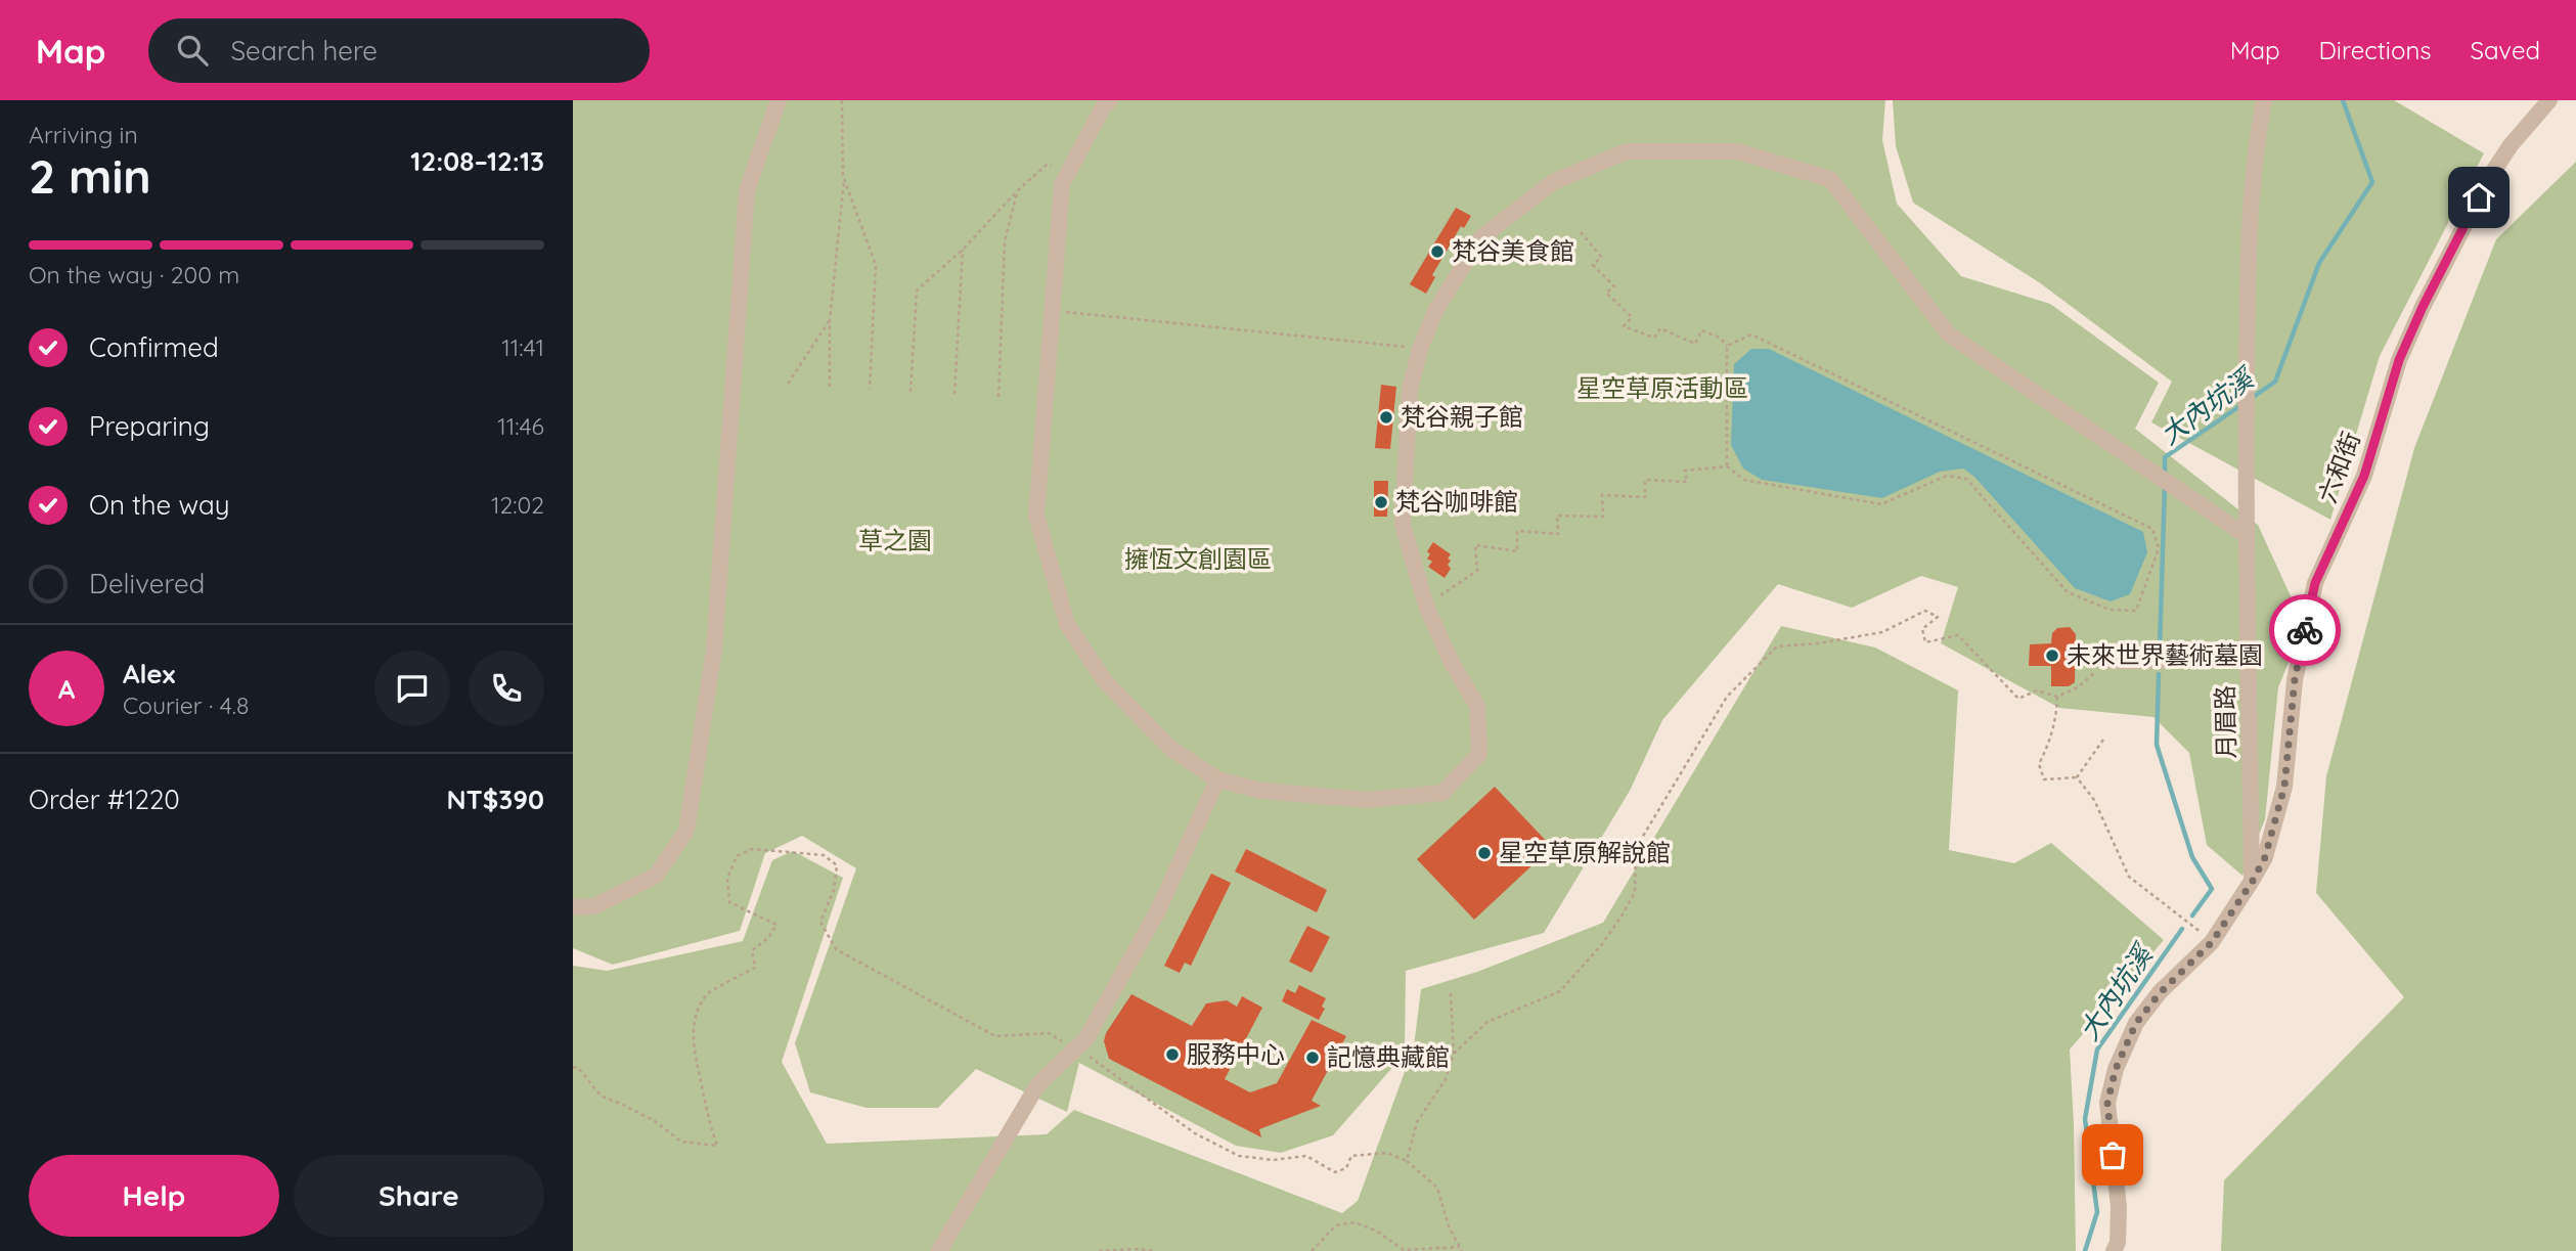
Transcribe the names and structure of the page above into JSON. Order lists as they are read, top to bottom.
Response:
{
  "streets": {
    "street": ["六和街", "月眉路"]
  },
  "crossings": [
    ["六和街", "月眉路"]
  ],
  "water": ["大內坑溪"],
  "parks": ["星空草原活動區", "草之園", "擁恆文創園區"],
  "places": [
    "梵谷美食館",
    "梵谷親子館",
    "梵谷咖啡館",
    "未來世界藝術墓園",
    "星空草原解說館",
    "服務中心",
    "記憶典藏館"
  ],
  "page": {
    "header": "Map",
    "search": "Search here",
    "nav": ["Map", "Directions", "Saved"],
    "heading": ["2 min", "Arriving in", "12:08–12:13"],
    "panel": [
      "Alex",
      "Courier · 4.8",
      "Order #1220",
      "NT$390"
    ],
    "bar": "On the way · 200 m",
    "list": [
      ["Confirmed", "11:41"],
      ["Preparing", "11:46"],
      ["On the way", "12:02"],
      "Delivered"
    ],
    "round": "A",
    "buttons": ["Help", "Share"]
  }
}
